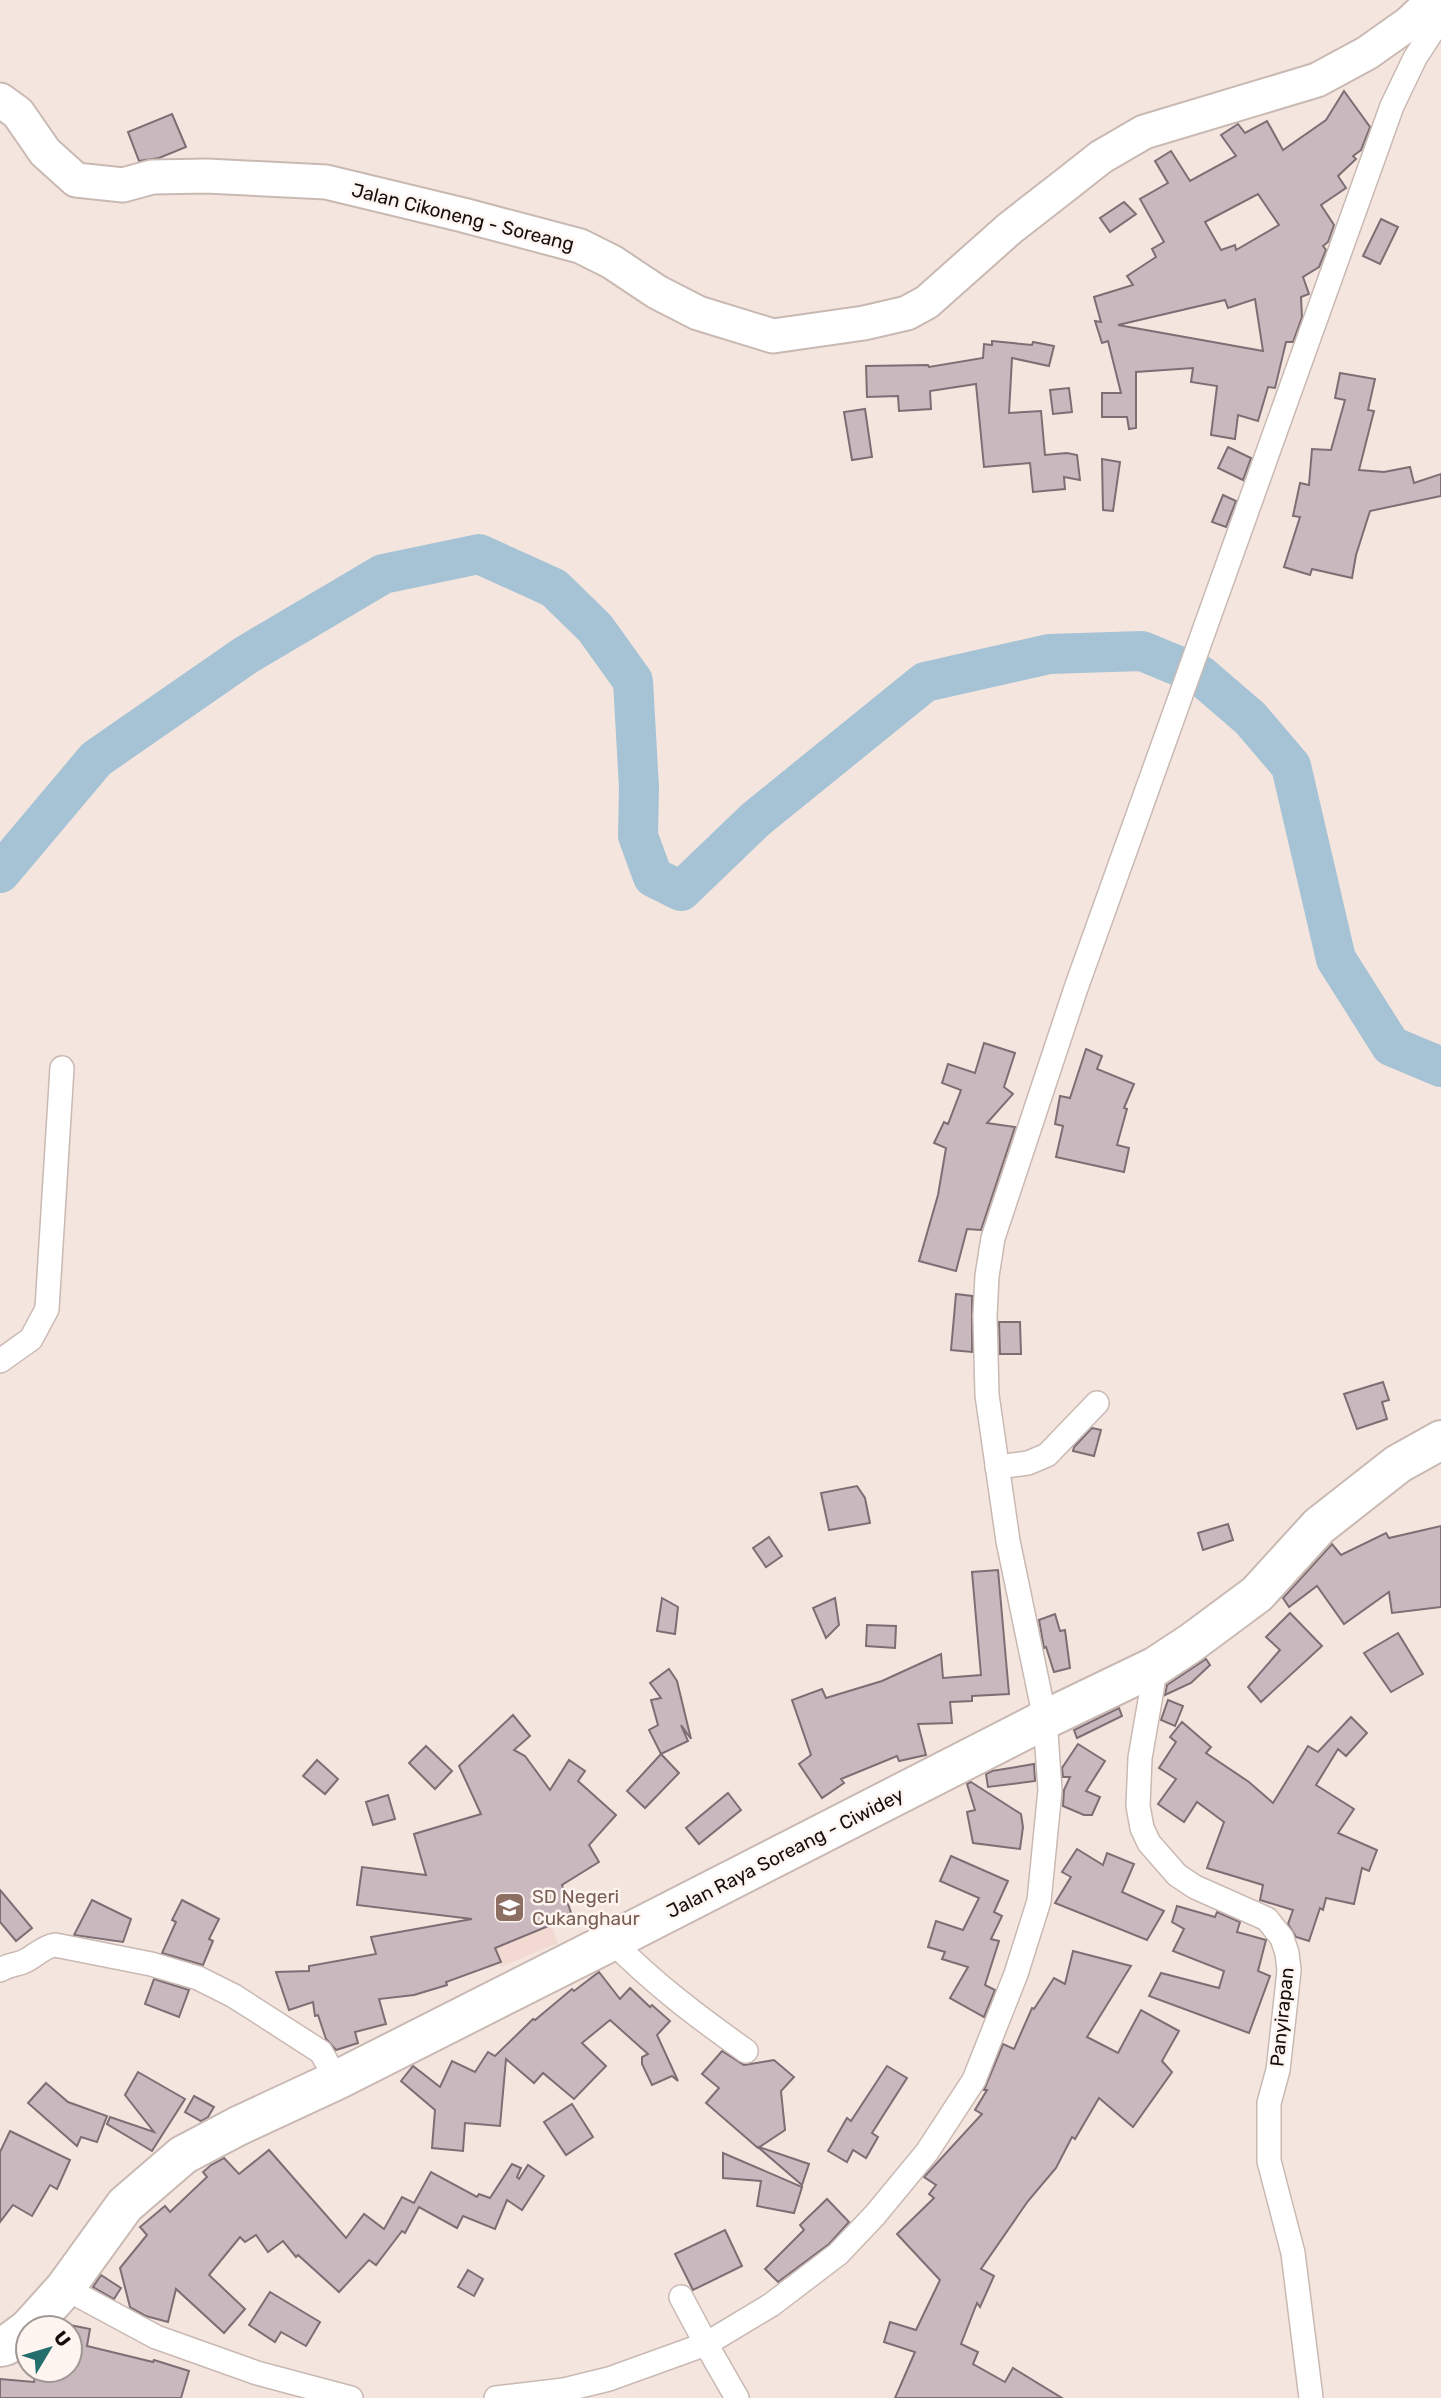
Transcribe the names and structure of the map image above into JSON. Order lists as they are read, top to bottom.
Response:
{
  "streets": {
    "highway": ["Jalan Raya Soreang - Ciwidey"],
    "street": ["Jalan Cikoneng - Soreang", "Panyirapan"]
  },
  "crossings": [
    ["Jalan Raya Soreang - Ciwidey", "Panyirapan"]
  ],
  "places": {
    "school or university": ["SD Negeri Cukanghaur"]
  },
  "north": "top right"
}
